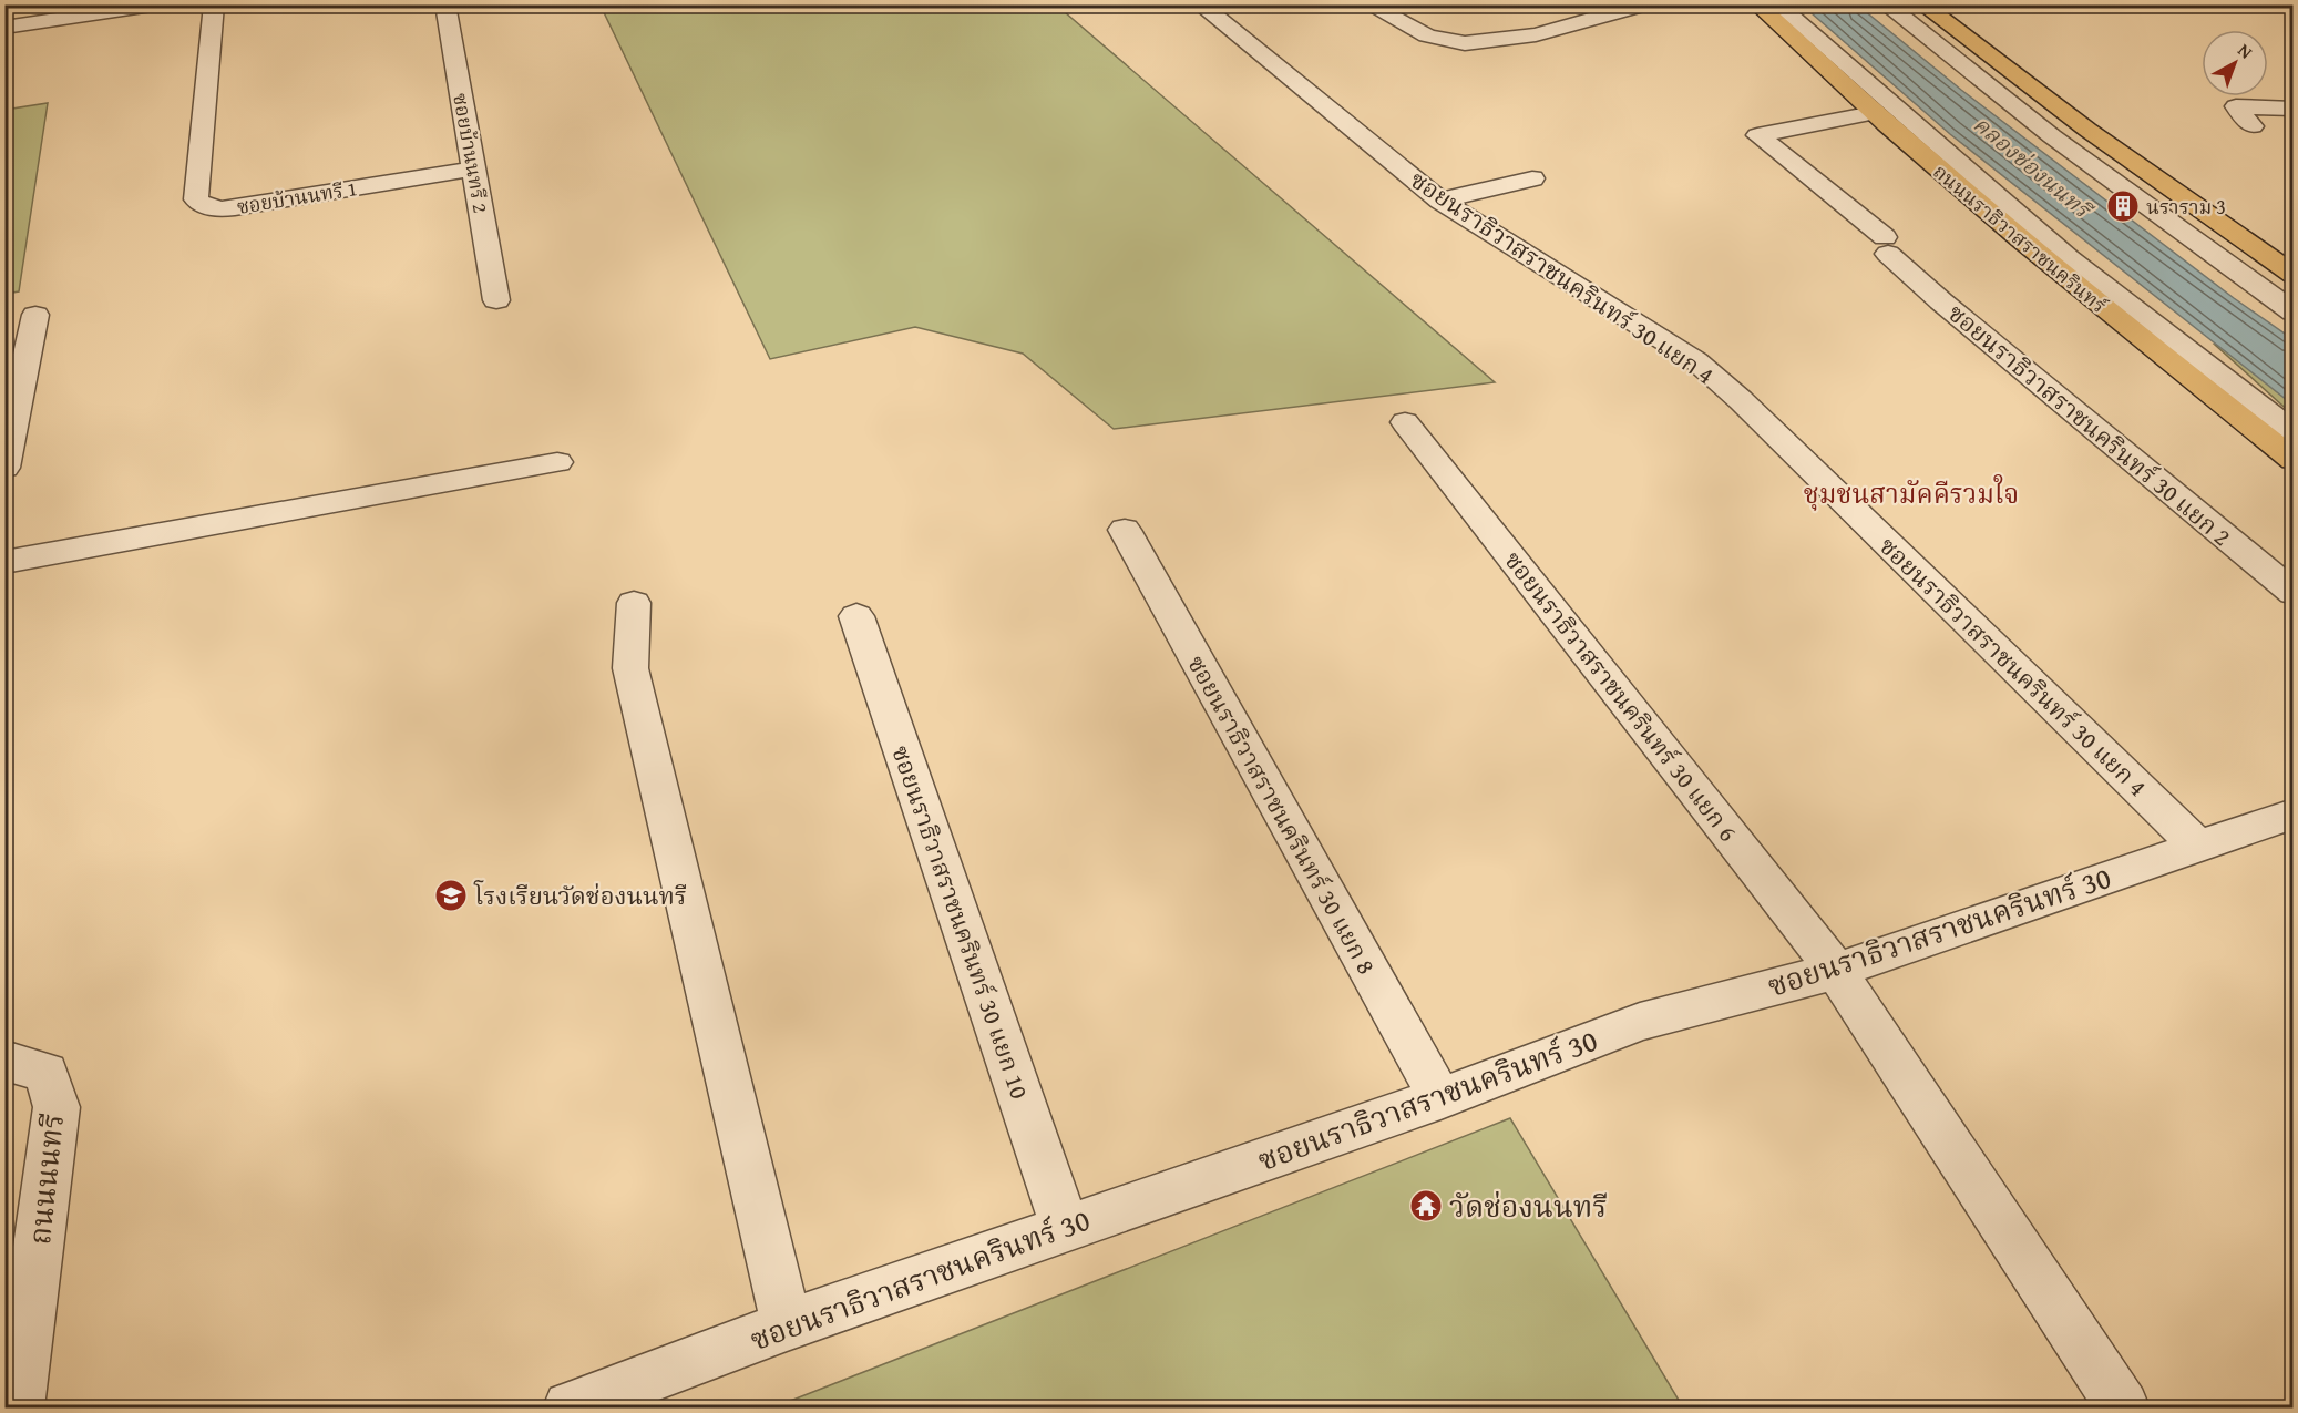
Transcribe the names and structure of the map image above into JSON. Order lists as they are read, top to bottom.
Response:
{
  "streets": {
    "main road": ["ถนนนราธิวาสราชนครินทร์"],
    "street": [
      "ซอยบ้านนทรี 2",
      "ซอยบ้านนทรี 1",
      "ซอยนราธิวาสราชนครินทร์ 30 แยก 4",
      "ซอยนราธิวาสราชนครินทร์ 30 แยก 2",
      "ซอยนราธิวาสราชนครินทร์ 30 แยก 6",
      "ซอยนราธิวาสราชนครินทร์ 30 แยก 8",
      "ซอยนราธิวาสราชนครินทร์ 30 แยก 10",
      "ซอยนราธิวาสราชนครินทร์ 30",
      "ถนนนนทรี"
    ]
  },
  "crossings": [
    ["ซอยบ้านนทรี 2", "ซอยบ้านนทรี 1"],
    ["ถนนนราธิวาสราชนครินทร์", "ซอยนราธิวาสราชนครินทร์ 30 แยก 2"],
    ["ซอยนราธิวาสราชนครินทร์ 30 แยก 4", "ซอยนราธิวาสราชนครินทร์ 30"],
    ["ซอยนราธิวาสราชนครินทร์ 30 แยก 6", "ซอยนราธิวาสราชนครินทร์ 30"],
    ["ซอยนราธิวาสราชนครินทร์ 30 แยก 8", "ซอยนราธิวาสราชนครินทร์ 30"],
    ["ซอยนราธิวาสราชนครินทร์ 30 แยก 10", "ซอยนราธิวาสราชนครินทร์ 30"]
  ],
  "districts": ["ชุมชนสามัคคีรวมใจ"],
  "water": ["คลองช่องนนทรี"],
  "places": {
    "building": ["นราราม 3"],
    "school or university": ["โรงเรียนวัดช่องนนทรี"],
    "temple": ["วัดช่องนนทรี"]
  },
  "north": "top right"
}
